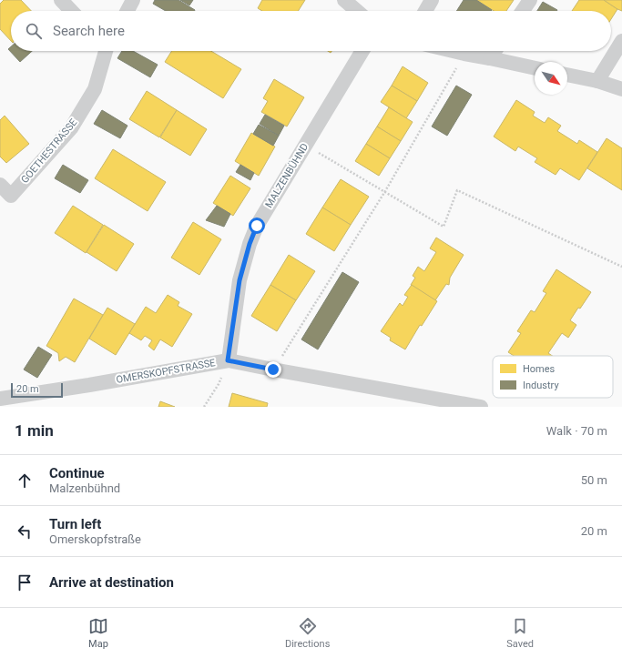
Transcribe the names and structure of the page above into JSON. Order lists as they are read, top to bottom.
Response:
{
  "streets": {
    "street": ["GOETHESTRASSE", "MALZENBÜHND", "OMERSKOPFSTRASSE"]
  },
  "crossings": [
    ["MALZENBÜHND", "OMERSKOPFSTRASSE"]
  ],
  "legend": ["Homes", "Industry"],
  "scale_bar": "20 m",
  "north": "bottom right",
  "page": {
    "search": "Search here",
    "scale": "20 m",
    "heading": ["1 min", "Walk · 70 m"],
    "list": [
      ["Continue", "Malzenbühnd", "50 m"],
      ["Turn left", "Omerskopfstraße", "20 m"],
      "Arrive at destination"
    ],
    "nav": ["Map", "Directions", "Saved"]
  }
}
